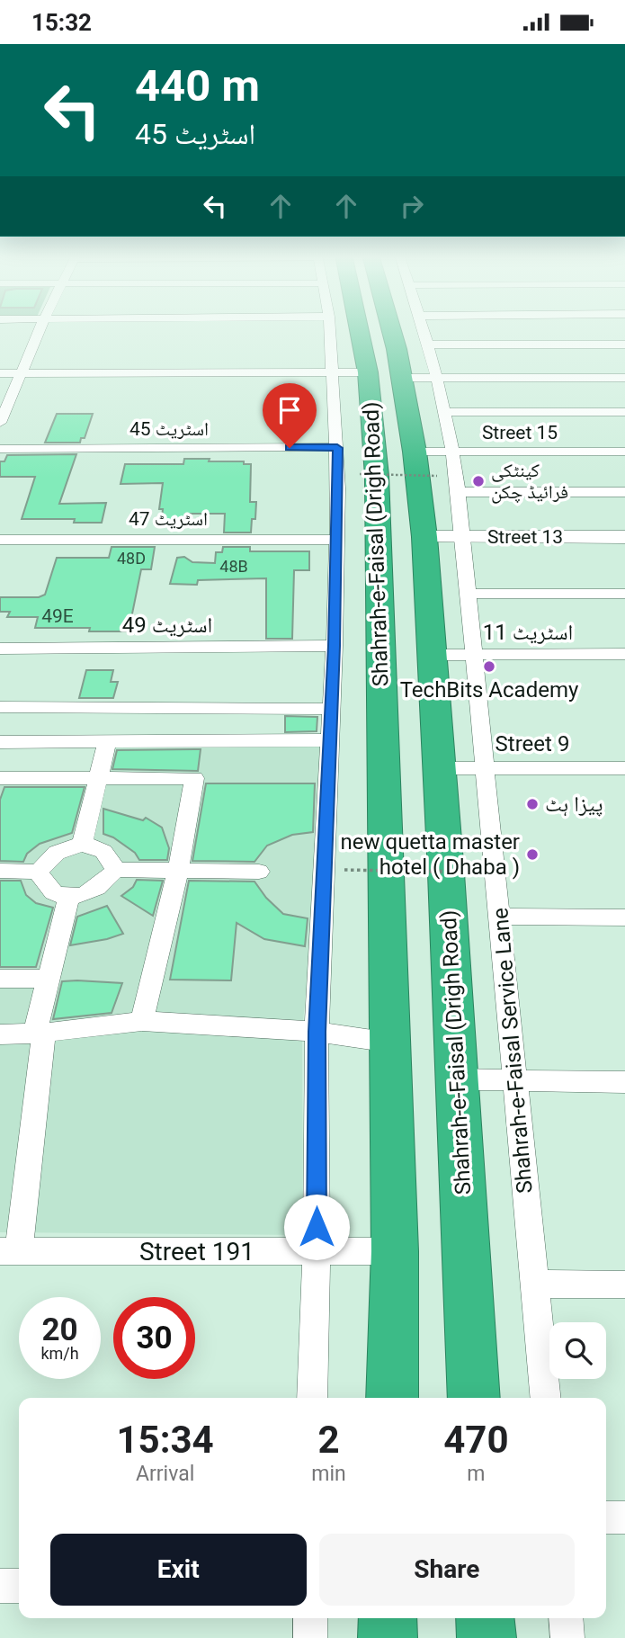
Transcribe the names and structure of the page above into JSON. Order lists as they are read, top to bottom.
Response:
{
  "streets": {
    "highway": ["Shahrah-e-Faisal (Drigh Road)"],
    "street": [
      "اسٹریٹ 45",
      "Street 15",
      "اسٹریٹ 47",
      "Street 13",
      "اسٹریٹ 49",
      "اسٹریٹ 11",
      "Street 9",
      "Shahrah-e-Faisal Service Lane",
      "Street 191"
    ]
  },
  "crossings": [
    ["Street 15", "Shahrah-e-Faisal (Drigh Road)"],
    ["Street 15", "Shahrah-e-Faisal Service Lane"],
    ["Street 13", "Shahrah-e-Faisal (Drigh Road)"],
    ["Street 13", "Shahrah-e-Faisal Service Lane"],
    ["Shahrah-e-Faisal (Drigh Road)", "اسٹریٹ 11"],
    ["Shahrah-e-Faisal (Drigh Road)", "Street 9"],
    ["Shahrah-e-Faisal (Drigh Road)", "Shahrah-e-Faisal Service Lane"],
    ["Shahrah-e-Faisal (Drigh Road)", "Street 191"],
    ["اسٹریٹ 11", "Shahrah-e-Faisal Service Lane"],
    ["Street 9", "Shahrah-e-Faisal Service Lane"]
  ],
  "places": [
    "کینٹکی فرائیڈ چکن",
    "TechBits Academy",
    "پیزا ہٹ",
    "new quetta master hotel ( Dhaba )"
  ],
  "house_numbers": ["48D", "48B", "49E"],
  "page": {
    "status": "15:32",
    "turn": ["440 m", "اسٹریٹ 45"],
    "speed": "20 km/h",
    "limit": "30",
    "eta": [
      "15:34",
      "Arrival",
      "2",
      "min",
      "470",
      "m"
    ],
    "buttons": ["Exit", "Share"]
  }
}
